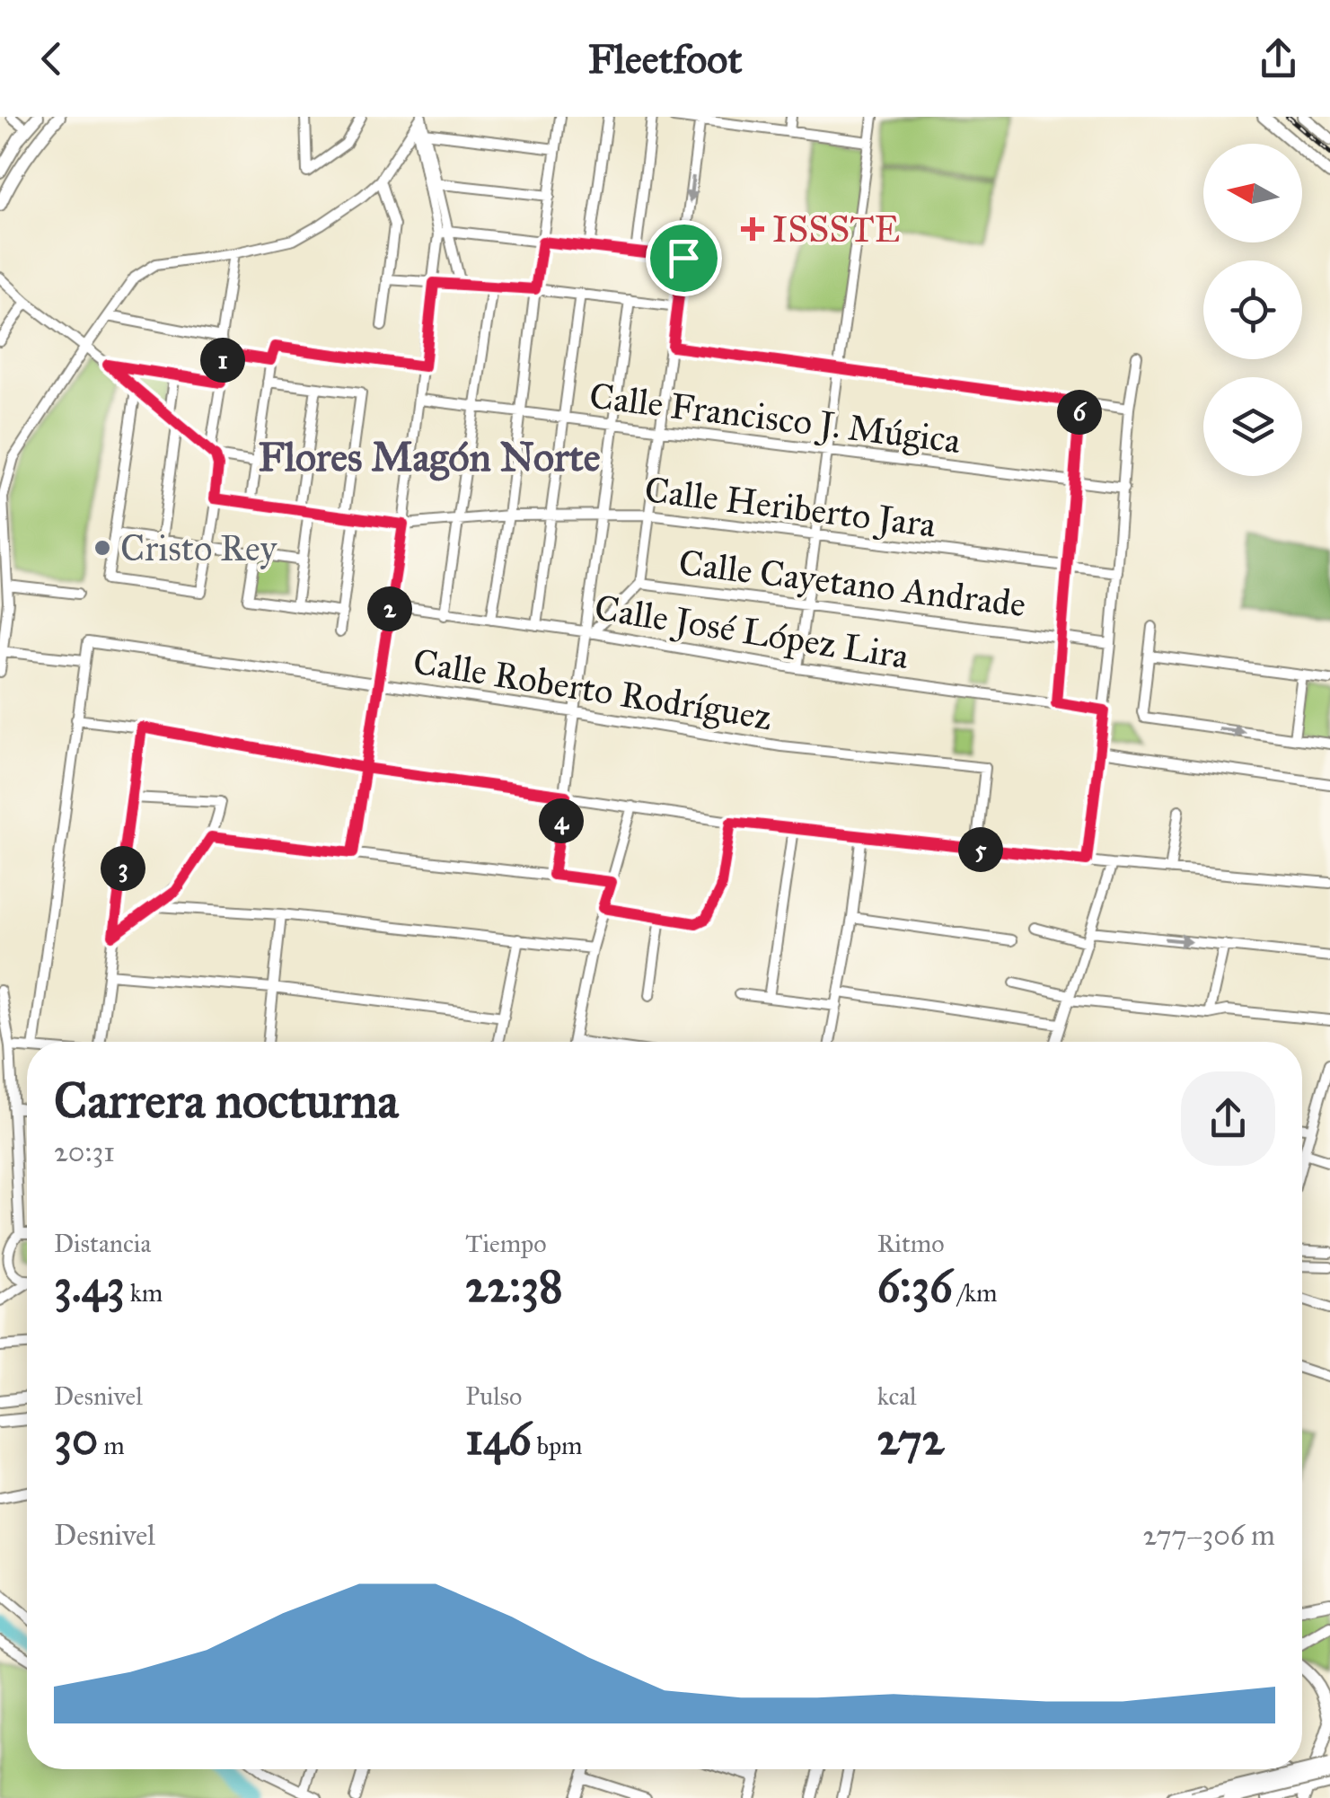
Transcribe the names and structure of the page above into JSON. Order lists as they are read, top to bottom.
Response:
{
  "streets": {
    "street": [
      "Calle Francisco J. Múgica",
      "Calle Heriberto Jara",
      "Calle Cayetano Andrade",
      "Calle José López Lira",
      "Calle Roberto Rodríguez"
    ]
  },
  "districts": ["Flores Magón Norte"],
  "places": {
    "health": ["ISSSTE"],
    "other": ["Cristo Rey"]
  },
  "north": "left",
  "page": {
    "header": "Fleetfoot",
    "pins": [
      "1",
      "6",
      "2",
      "4",
      "5",
      "3"
    ],
    "heading": ["Carrera nocturna", "20:31"],
    "stats": [
      ["Distancia", "3.43 km"],
      ["Tiempo", "22:38"],
      ["Ritmo", "6:36 /km"],
      ["Desnivel", "30 m"],
      ["Pulso", "146 bpm"],
      ["kcal", "272"]
    ],
    "chart": ["Desnivel", "277–306 m"]
  }
}
